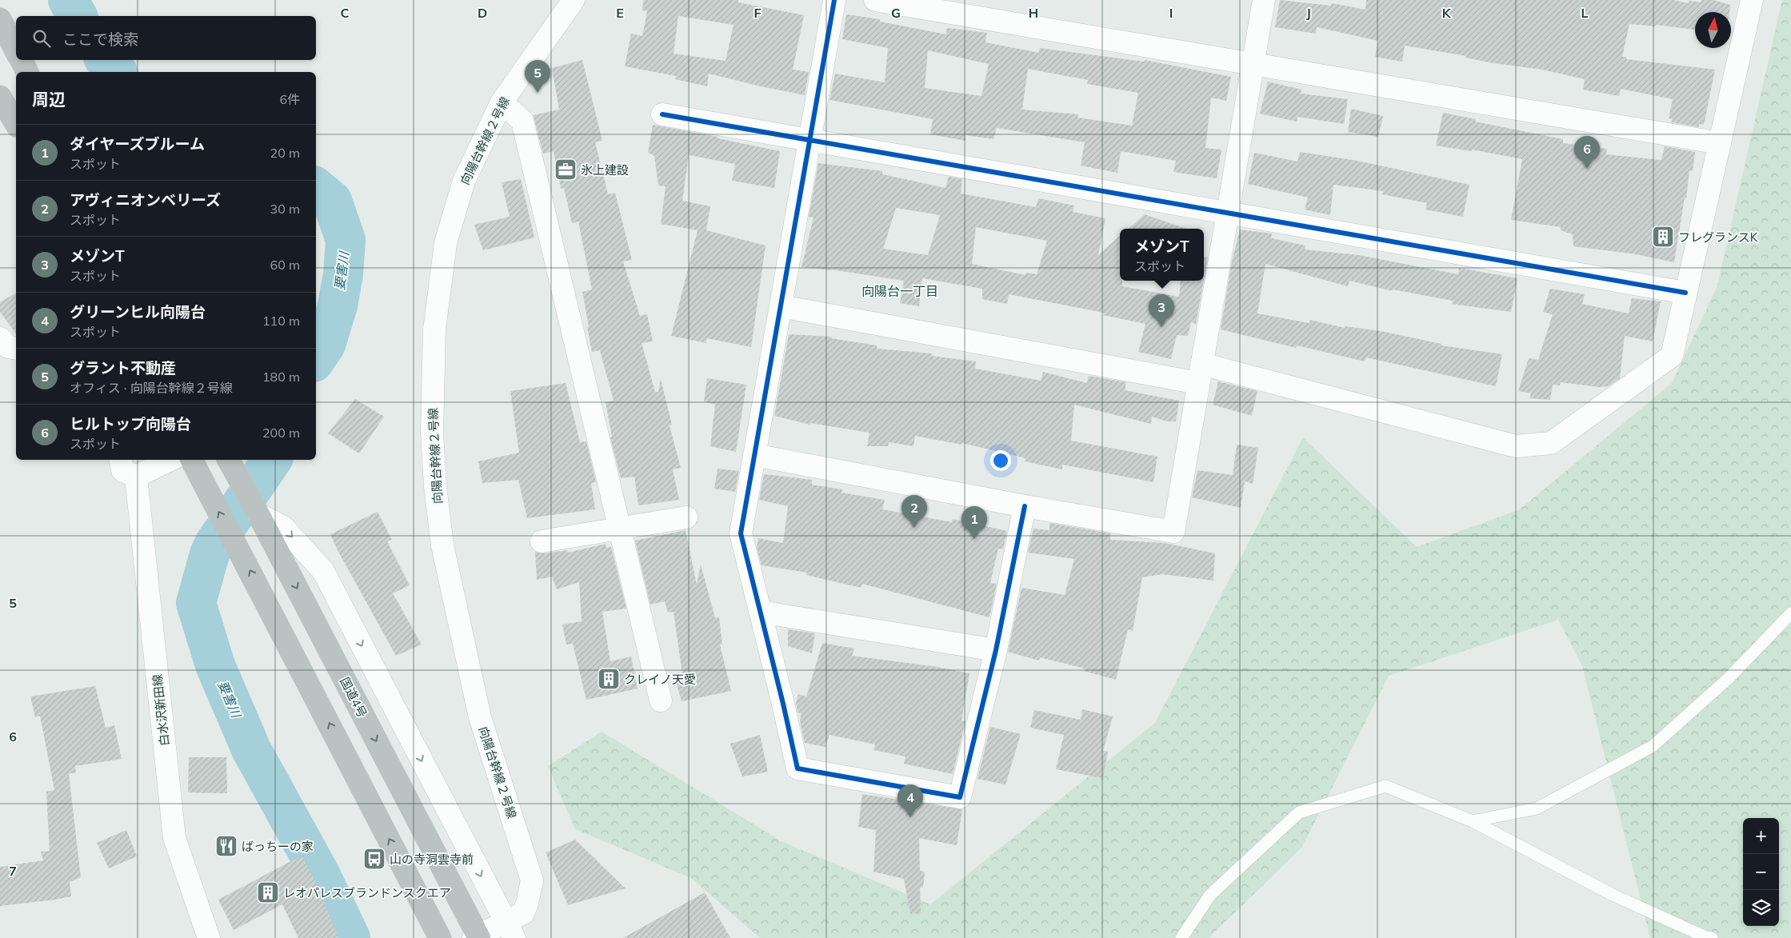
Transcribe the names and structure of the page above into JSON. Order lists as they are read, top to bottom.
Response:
{
  "streets": {
    "highway": ["国道4号"],
    "street": ["向陽台幹線２号線", "白水沢新田線"]
  },
  "crossings": [
    ["向陽台幹線２号線", "国道4号"]
  ],
  "districts": ["向陽台一丁目"],
  "water": ["要害川"],
  "places": {
    "office": ["氷上建設"],
    "building": ["フレグランスK", "クレイノ天愛", "レオパレスブランドンスクエア"],
    "restaurant": ["ばっちーの家"],
    "bus stop": ["山の寺洞雲寺前"]
  },
  "north": "top",
  "page": {
    "search": "ここで検索",
    "pins": [
      "5",
      "6",
      "3",
      "2",
      "1",
      "4"
    ],
    "heading": ["周辺", "6件"],
    "list": [
      {
        "mark": "1",
        "name": "ダイヤーズブルーム",
        "note": "スポット",
        "value": "20 m"
      },
      {
        "mark": "2",
        "name": "アヴィニオンベリーズ",
        "note": "スポット",
        "value": "30 m"
      },
      {
        "mark": "3",
        "name": "メゾンT",
        "note": "スポット",
        "value": "60 m"
      },
      {
        "mark": "4",
        "name": "グリーンヒル向陽台",
        "note": "スポット",
        "value": "110 m"
      },
      {
        "mark": "5",
        "name": "グラント不動産",
        "note": "オフィス · 向陽台幹線２号線",
        "value": "180 m"
      },
      {
        "mark": "6",
        "name": "ヒルトップ向陽台",
        "note": "スポット",
        "value": "200 m"
      }
    ],
    "popup": ["メゾンT", "スポット"],
    "map_buttons": ["+", "−"]
  },
  "grid": {
    "columns": [
      "C",
      "D",
      "E",
      "F",
      "G",
      "H",
      "I",
      "J",
      "K",
      "L"
    ],
    "rows": ["5", "6", "7"]
  }
}
